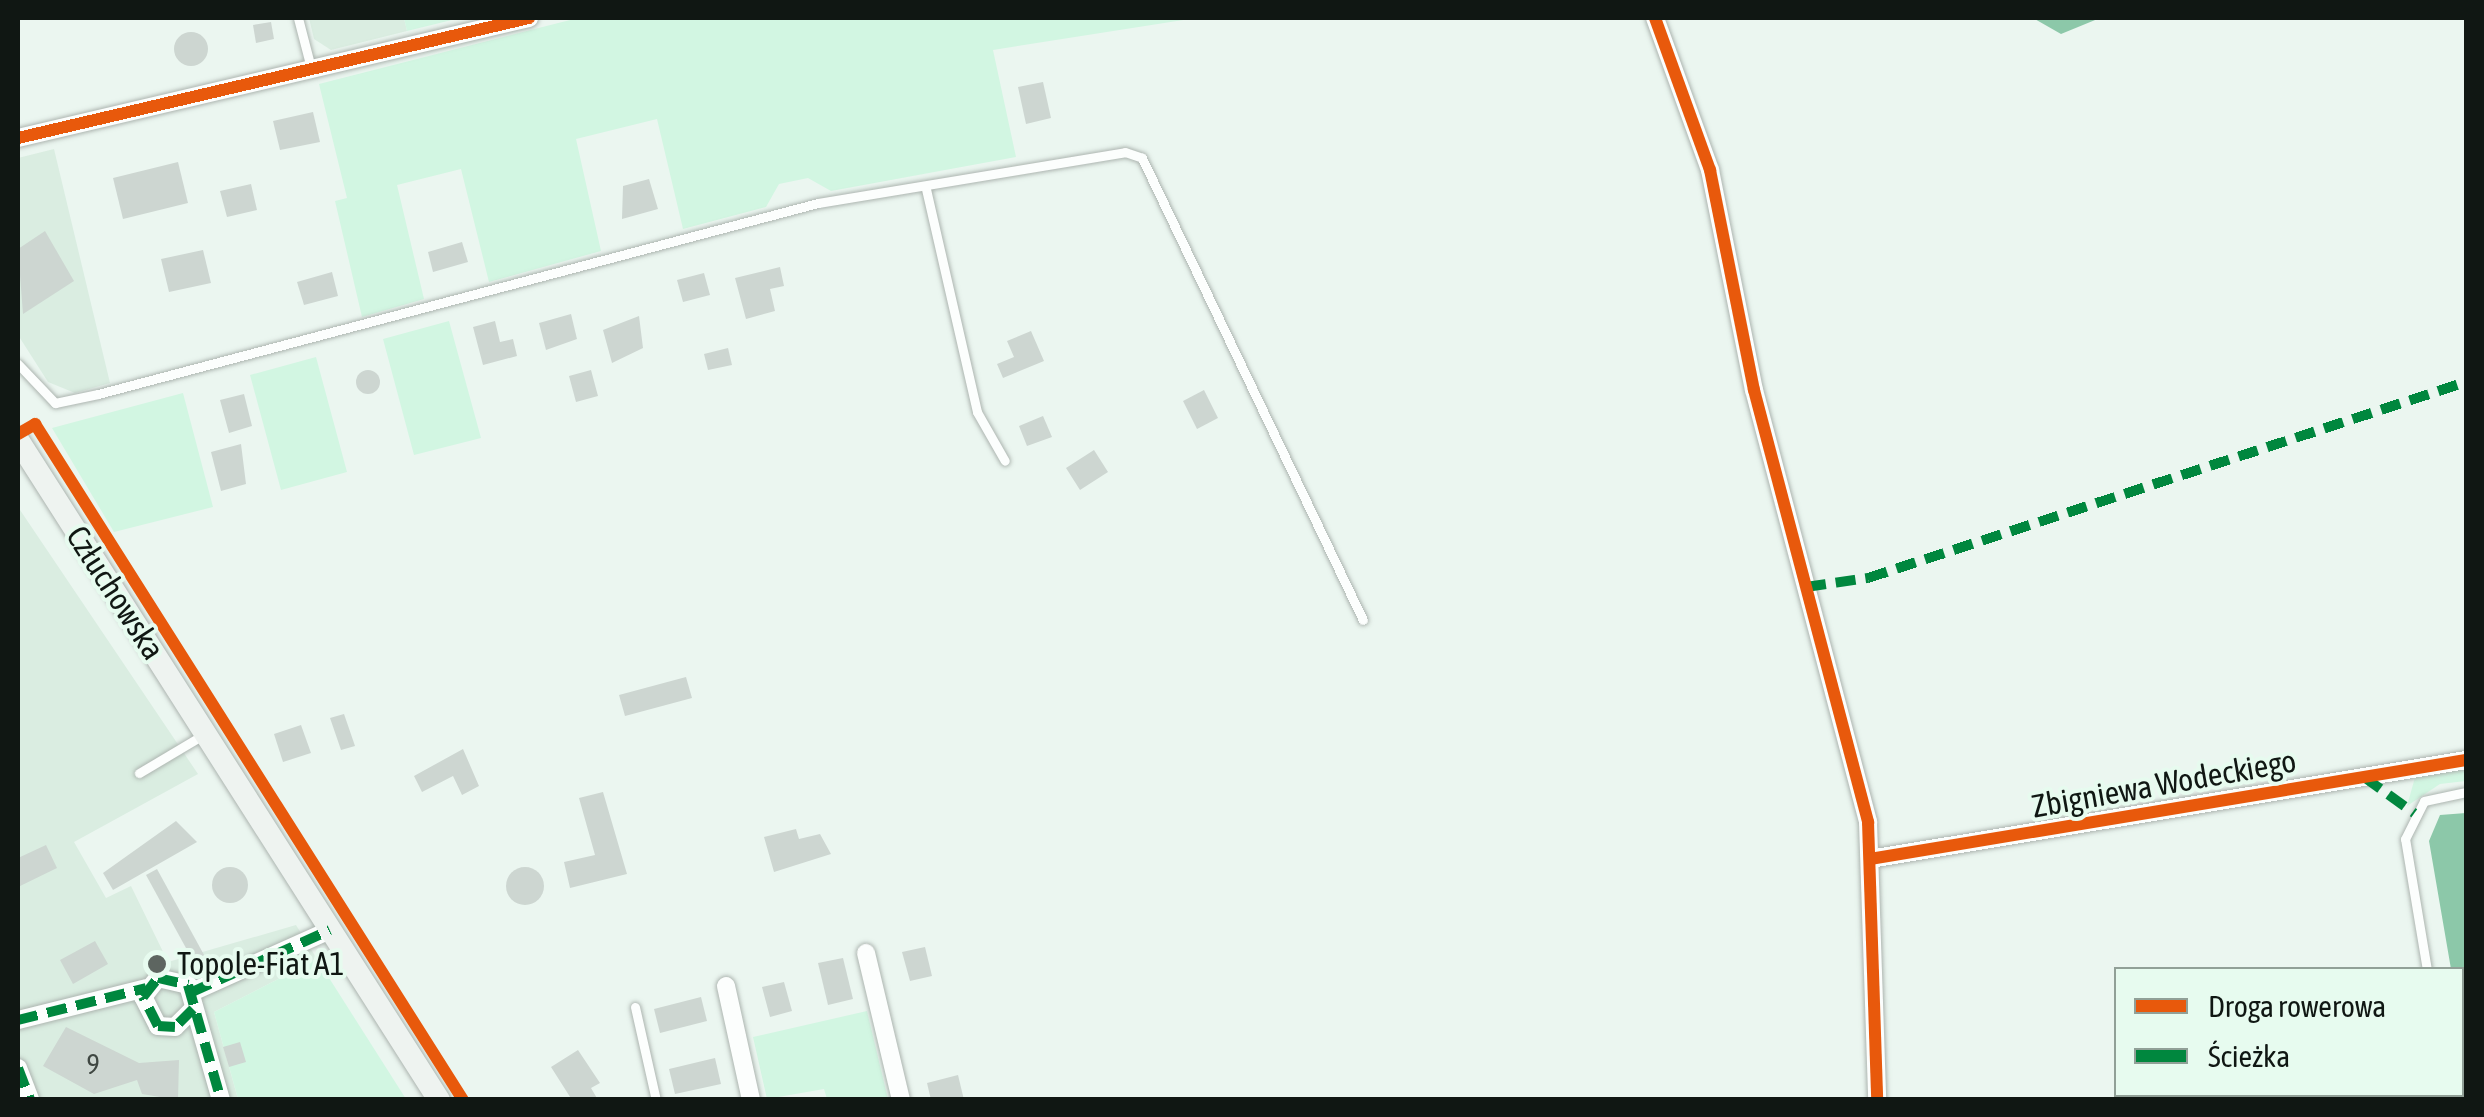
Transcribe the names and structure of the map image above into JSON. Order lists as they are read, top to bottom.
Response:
{
  "streets": {
    "main road": ["Człuchowska"],
    "street": ["Zbigniewa Wodeckiego"]
  },
  "places": ["Topole-Fiat A1"],
  "house_numbers": ["9"],
  "legend": ["Droga rowerowa", "Ścieżka"]
}
